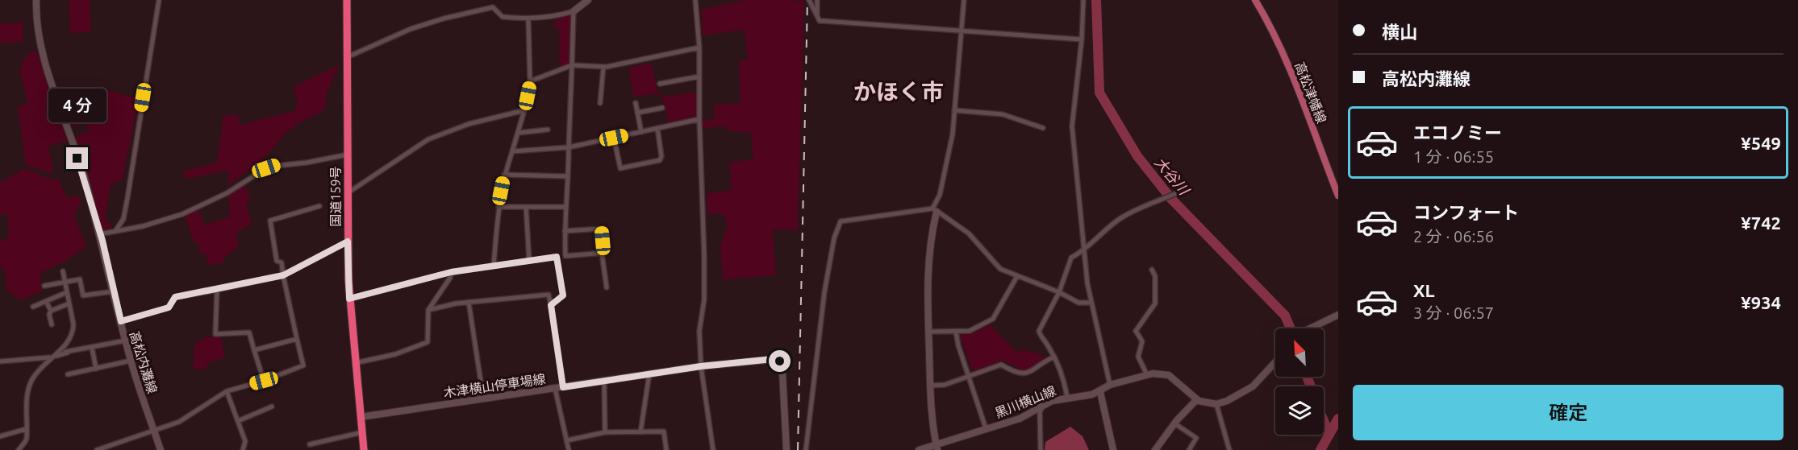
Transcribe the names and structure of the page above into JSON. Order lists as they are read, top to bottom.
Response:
{
  "streets": {
    "highway": ["国道159号"],
    "main road": [
      "高松津幡線",
      "高松内灘線",
      "木津横山停車場線",
      "黒川横山線"
    ]
  },
  "crossings": [
    ["国道159号", "木津横山停車場線"]
  ],
  "districts": ["かほく市"],
  "water": ["大谷川"],
  "north": "top left",
  "page": {
    "banner": ["横山", "高松内灘線"],
    "bubble": "4 分",
    "list": [
      {
        "name": "エコノミー",
        "note": "1 分 · 06:55",
        "value": "¥549"
      },
      {
        "name": "コンフォート",
        "note": "2 分 · 06:56",
        "value": "¥742"
      },
      {
        "name": "XL",
        "note": "3 分 · 06:57",
        "value": "¥934"
      }
    ],
    "buttons": "確定"
  }
}
